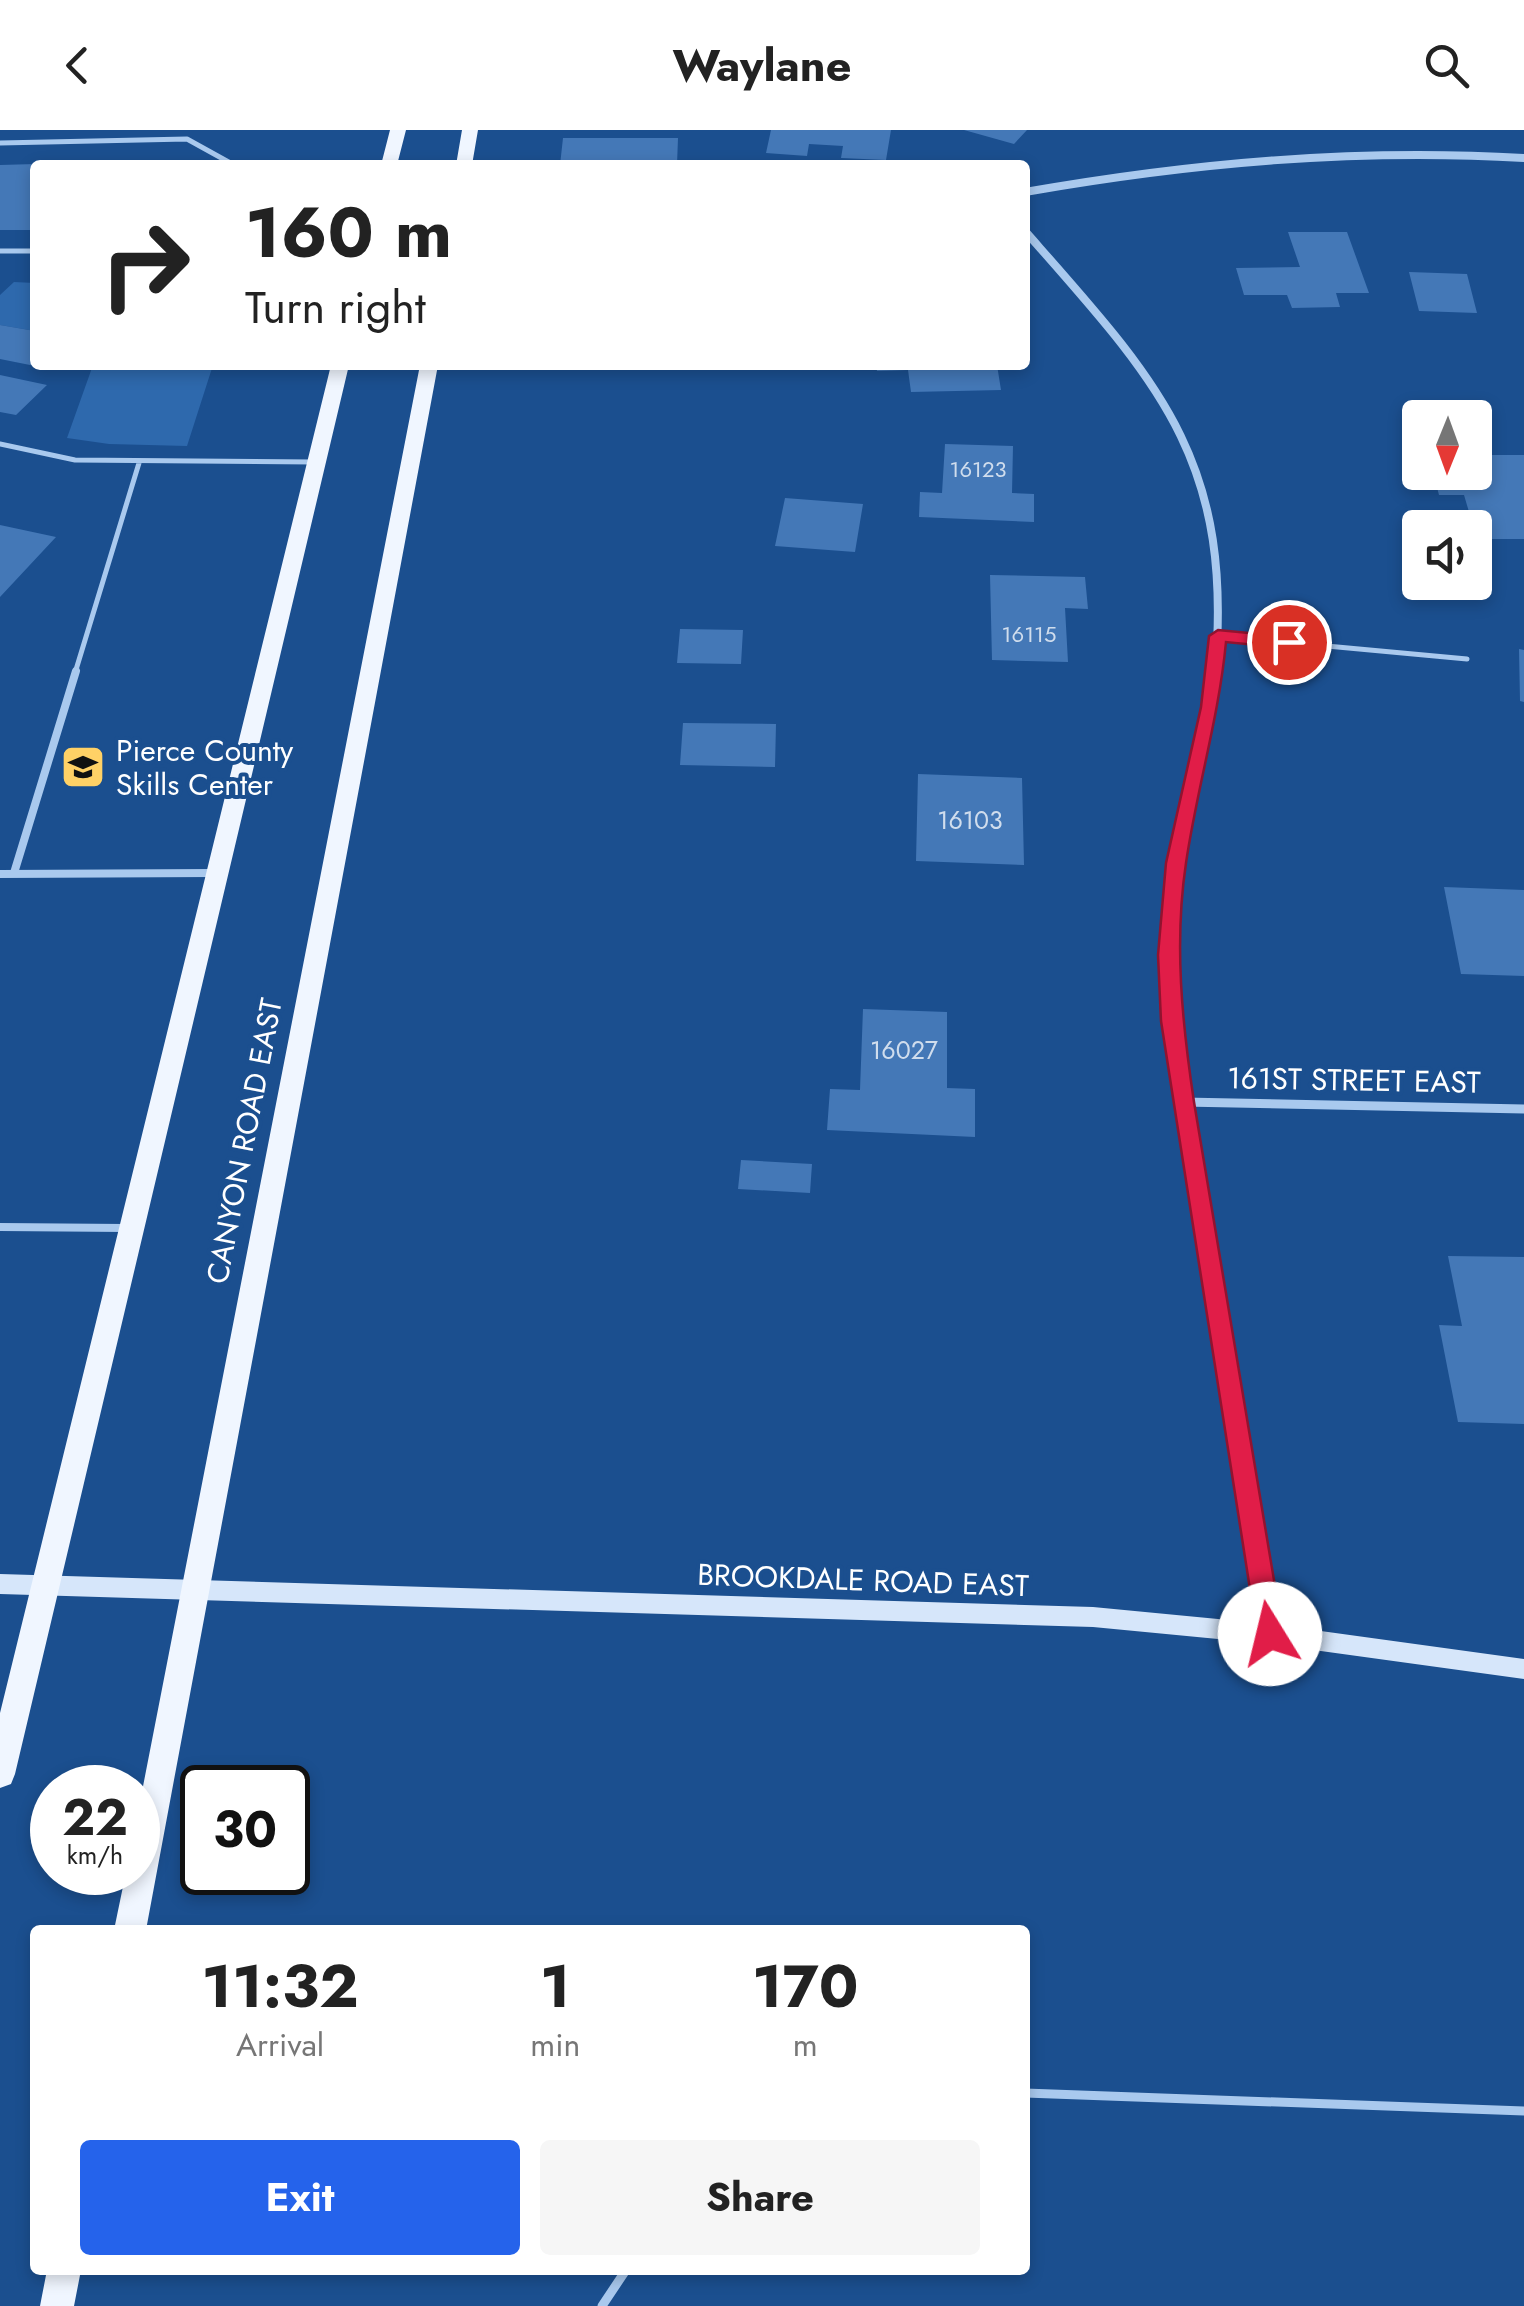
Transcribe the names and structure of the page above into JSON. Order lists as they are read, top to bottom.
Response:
{
  "streets": {
    "main road": ["CANYON ROAD EAST", "BROOKDALE ROAD EAST"],
    "street": ["161ST STREET EAST"]
  },
  "crossings": [
    ["CANYON ROAD EAST", "BROOKDALE ROAD EAST"]
  ],
  "places": {
    "school or university": ["Pierce County Skills Center"]
  },
  "house_numbers": [
    "16123",
    "16115",
    "16103",
    "16027"
  ],
  "north": "bottom",
  "page": {
    "header": "Waylane",
    "turn": ["160 m", "Turn right"],
    "speed": "22 km/h",
    "limit": "30",
    "eta": [
      "11:32",
      "Arrival",
      "1",
      "min",
      "170",
      "m"
    ],
    "buttons": ["Exit", "Share"]
  }
}
